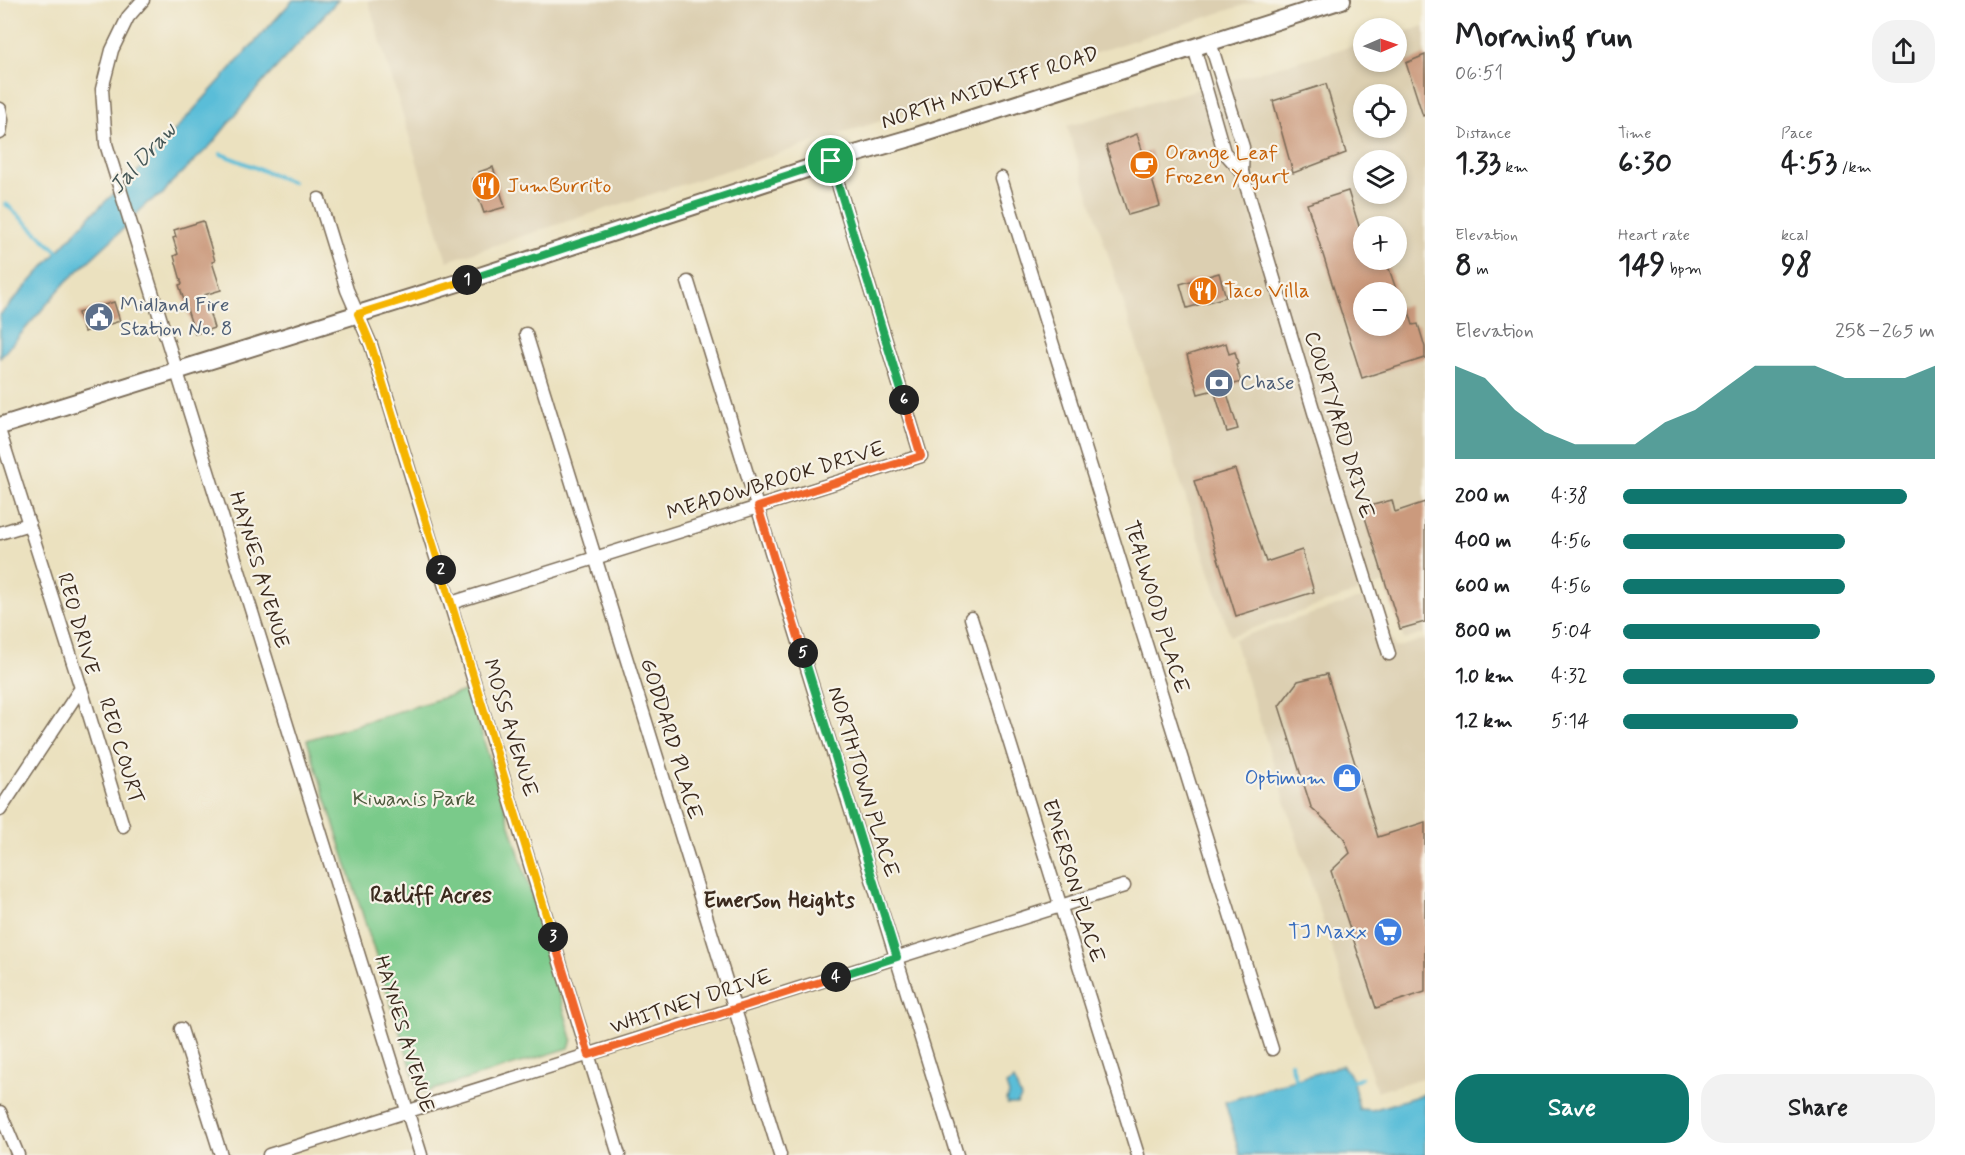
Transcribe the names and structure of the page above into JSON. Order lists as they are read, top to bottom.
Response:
{
  "streets": {
    "main road": ["NORTH MIDKIFF ROAD"],
    "street": [
      "COURTYARD DRIVE",
      "MEADOWBROOK DRIVE",
      "HAYNES AVENUE",
      "TEALWOOD PLACE",
      "REO DRIVE",
      "MOSS AVENUE",
      "GODDARD PLACE",
      "REO COURT",
      "NORTHTOWN PLACE",
      "EMERSON PLACE",
      "WHITNEY DRIVE"
    ]
  },
  "crossings": [
    ["NORTH MIDKIFF ROAD", "COURTYARD DRIVE"],
    ["NORTH MIDKIFF ROAD", "MEADOWBROOK DRIVE"],
    ["NORTH MIDKIFF ROAD", "HAYNES AVENUE"],
    ["NORTH MIDKIFF ROAD", "MOSS AVENUE"],
    ["MEADOWBROOK DRIVE", "MOSS AVENUE"],
    ["MEADOWBROOK DRIVE", "GODDARD PLACE"],
    ["MEADOWBROOK DRIVE", "NORTHTOWN PLACE"],
    ["HAYNES AVENUE", "WHITNEY DRIVE"],
    ["REO DRIVE", "REO COURT"],
    ["MOSS AVENUE", "WHITNEY DRIVE"],
    ["GODDARD PLACE", "WHITNEY DRIVE"],
    ["NORTHTOWN PLACE", "WHITNEY DRIVE"],
    ["EMERSON PLACE", "WHITNEY DRIVE"]
  ],
  "districts": ["Ratliff Acres", "Emerson Heights"],
  "water": ["Jal Draw"],
  "parks": ["Kiwanis Park"],
  "places": {
    "cafe": ["Orange Leaf Frozen Yogurt"],
    "restaurant": ["JumBurrito", "Taco Villa"],
    "public building": ["Midland Fire Station No. 8"],
    "bank": ["Chase"],
    "shop": ["Optimum"],
    "supermarket": ["TJ Maxx"]
  },
  "north": "right",
  "page": {
    "heading": ["Morning run", "06:51"],
    "map_buttons": ["+", "−"],
    "stats": [
      ["Distance", "1.33 km"],
      ["Time", "6:30"],
      ["Pace", "4:53 /km"],
      ["Elevation", "8 m"],
      ["Heart rate", "149 bpm"],
      ["kcal", "98"]
    ],
    "pins": [
      "1",
      "6",
      "2",
      "5",
      "3",
      "4"
    ],
    "chart": ["Elevation", "258–265 m"],
    "list": [
      {
        "name": "200 m",
        "note": "4:38"
      },
      {
        "name": "400 m",
        "note": "4:56"
      },
      {
        "name": "600 m",
        "note": "4:56"
      },
      {
        "name": "800 m",
        "note": "5:04"
      },
      {
        "name": "1.0 km",
        "note": "4:32"
      },
      {
        "name": "1.2 km",
        "note": "5:14"
      }
    ],
    "buttons": ["Save", "Share"]
  }
}
